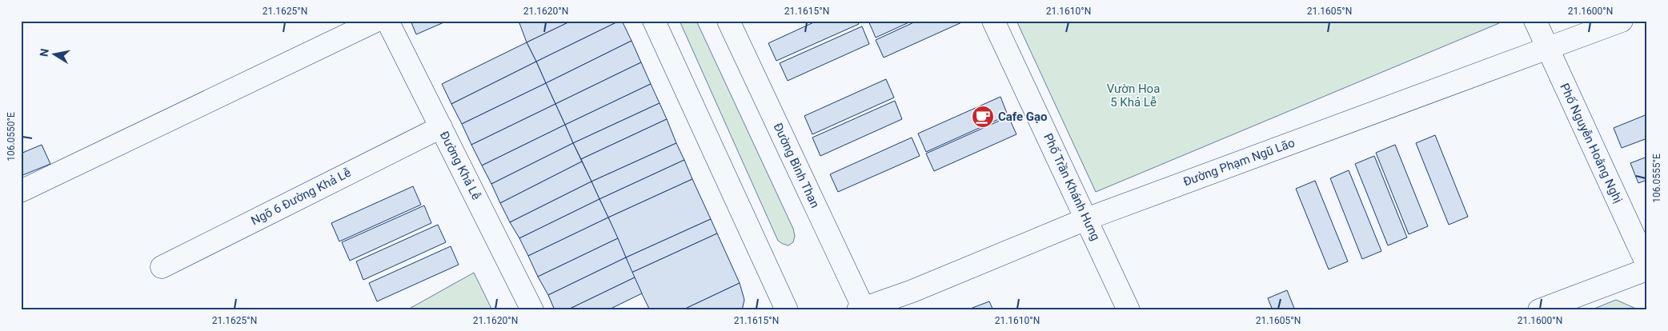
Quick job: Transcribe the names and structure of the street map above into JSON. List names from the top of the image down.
{
  "streets": {
    "street": [
      "Phố Nguyễn Hoằng Nghị",
      "Đường Phạm Ngũ Lão",
      "Đường Khả Lễ",
      "Đường Bình Than",
      "Phố Trần Khánh Hưng",
      "Ngõ 6 Đường Khả Lễ"
    ]
  },
  "crossings": [
    ["Phố Nguyễn Hoằng Nghị", "Đường Phạm Ngũ Lão"],
    ["Đường Phạm Ngũ Lão", "Đường Bình Than"],
    ["Đường Phạm Ngũ Lão", "Phố Trần Khánh Hưng"],
    ["Đường Khả Lễ", "Ngõ 6 Đường Khả Lễ"]
  ],
  "parks": ["Vườn Hoa 5 Khả Lễ"],
  "places": {
    "cafe": ["Cafe Gạo"]
  },
  "north": "left",
  "coordinates": [
    "21.1625°N",
    "21.1620°N",
    "21.1615°N",
    "21.1610°N",
    "21.1605°N",
    "21.1600°N",
    "106.0550°E",
    "106.0555°E"
  ]
}
